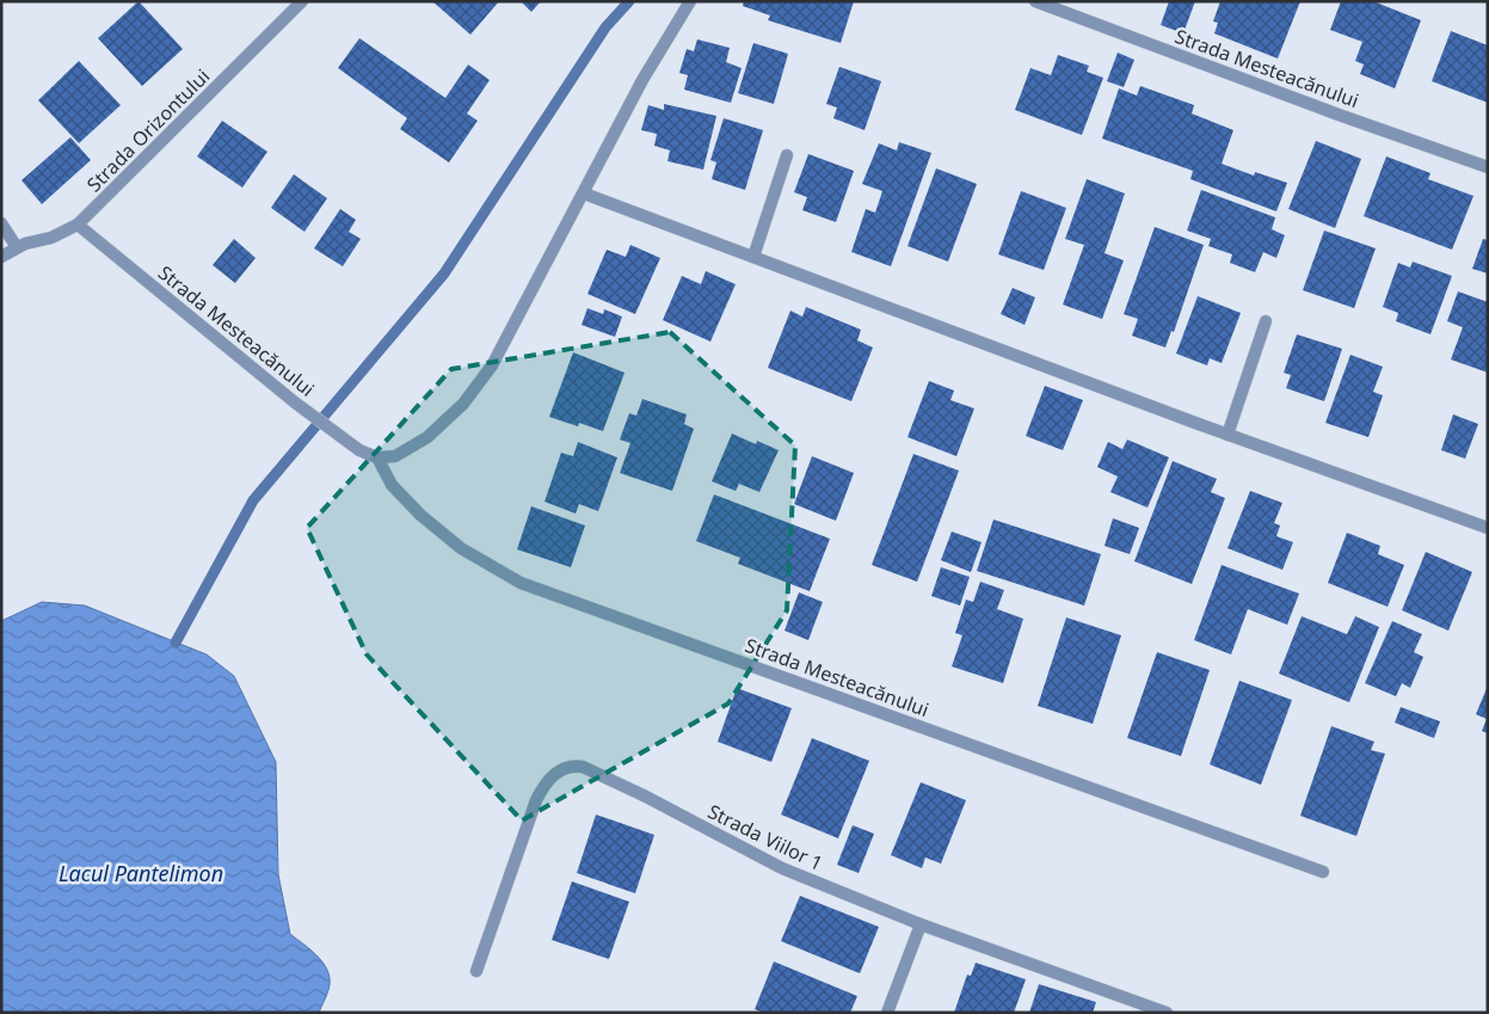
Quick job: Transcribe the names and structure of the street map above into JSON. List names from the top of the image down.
{
  "streets": {
    "street": ["Strada Mesteacănului", "Strada Orizontului", "Strada Viilor 1"]
  },
  "crossings": [
    ["Strada Mesteacănului", "Strada Orizontului"]
  ],
  "water": ["Lacul Pantelimon"]
}
